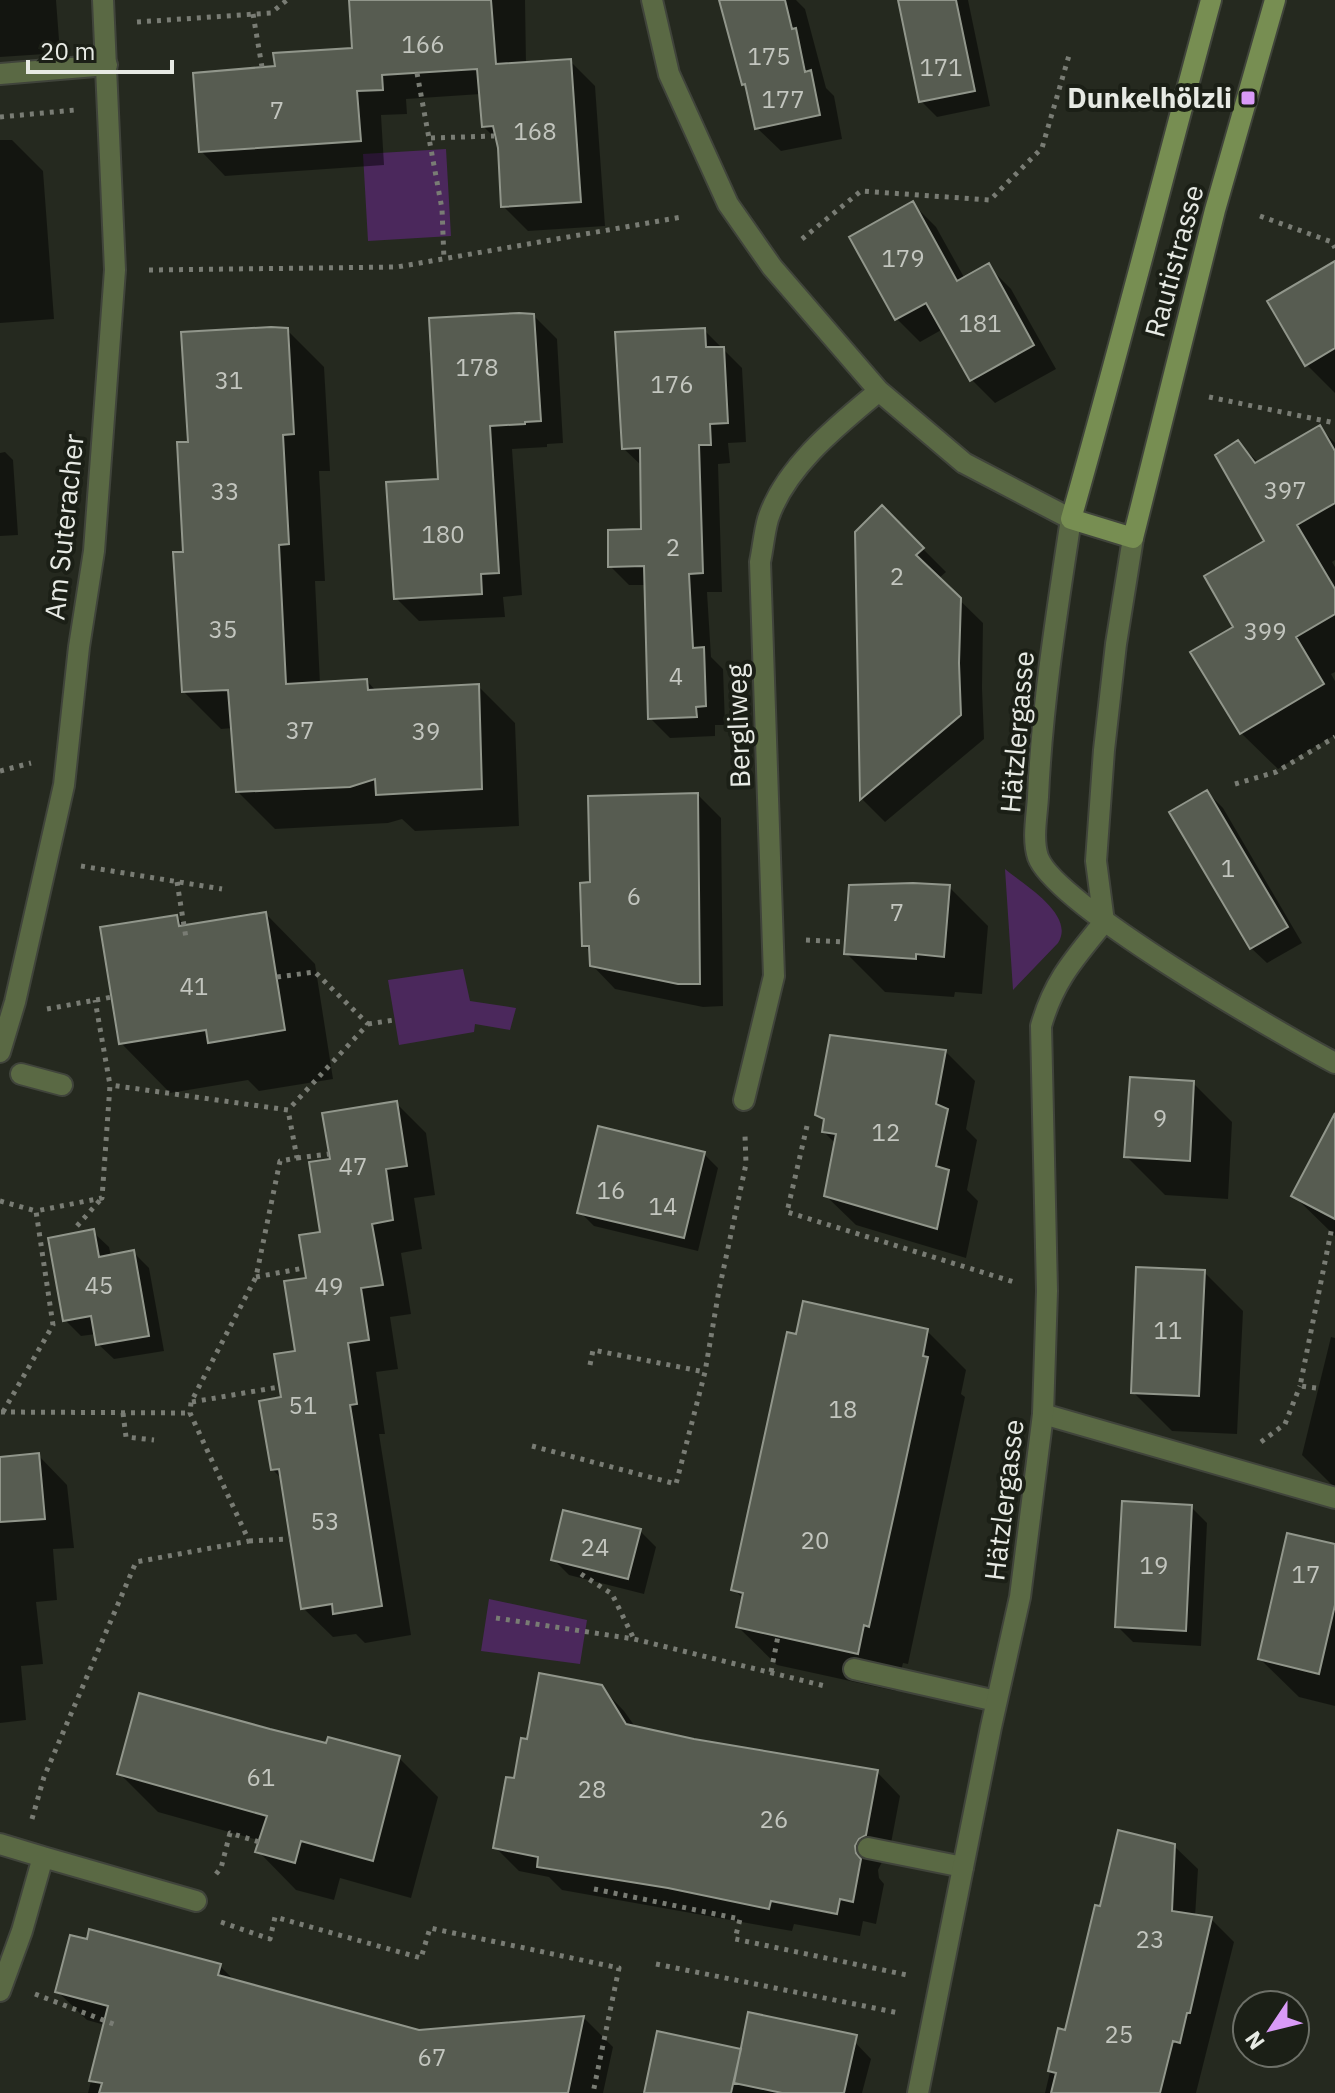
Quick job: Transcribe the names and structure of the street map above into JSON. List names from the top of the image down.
{
  "streets": {
    "street": [
      "Rautistrasse",
      "Am Suteracher",
      "Bergliweg",
      "Hätzlergasse"
    ]
  },
  "crossings": [
    ["Rautistrasse", "Hätzlergasse"]
  ],
  "places": {
    "transit": ["Dunkelhölzli"]
  },
  "house_numbers": [
    "166",
    "175",
    "171",
    "177",
    "7",
    "168",
    "179",
    "181",
    "178",
    "31",
    "176",
    "397",
    "33",
    "180",
    "2",
    "2",
    "35",
    "399",
    "4",
    "37",
    "39",
    "1",
    "6",
    "7",
    "41",
    "9",
    "12",
    "47",
    "16",
    "14",
    "45",
    "49",
    "11",
    "51",
    "18",
    "53",
    "20",
    "24",
    "19",
    "17",
    "61",
    "28",
    "26",
    "23",
    "25",
    "67"
  ],
  "scale_bar": "20 m",
  "north": "bottom left"
}
